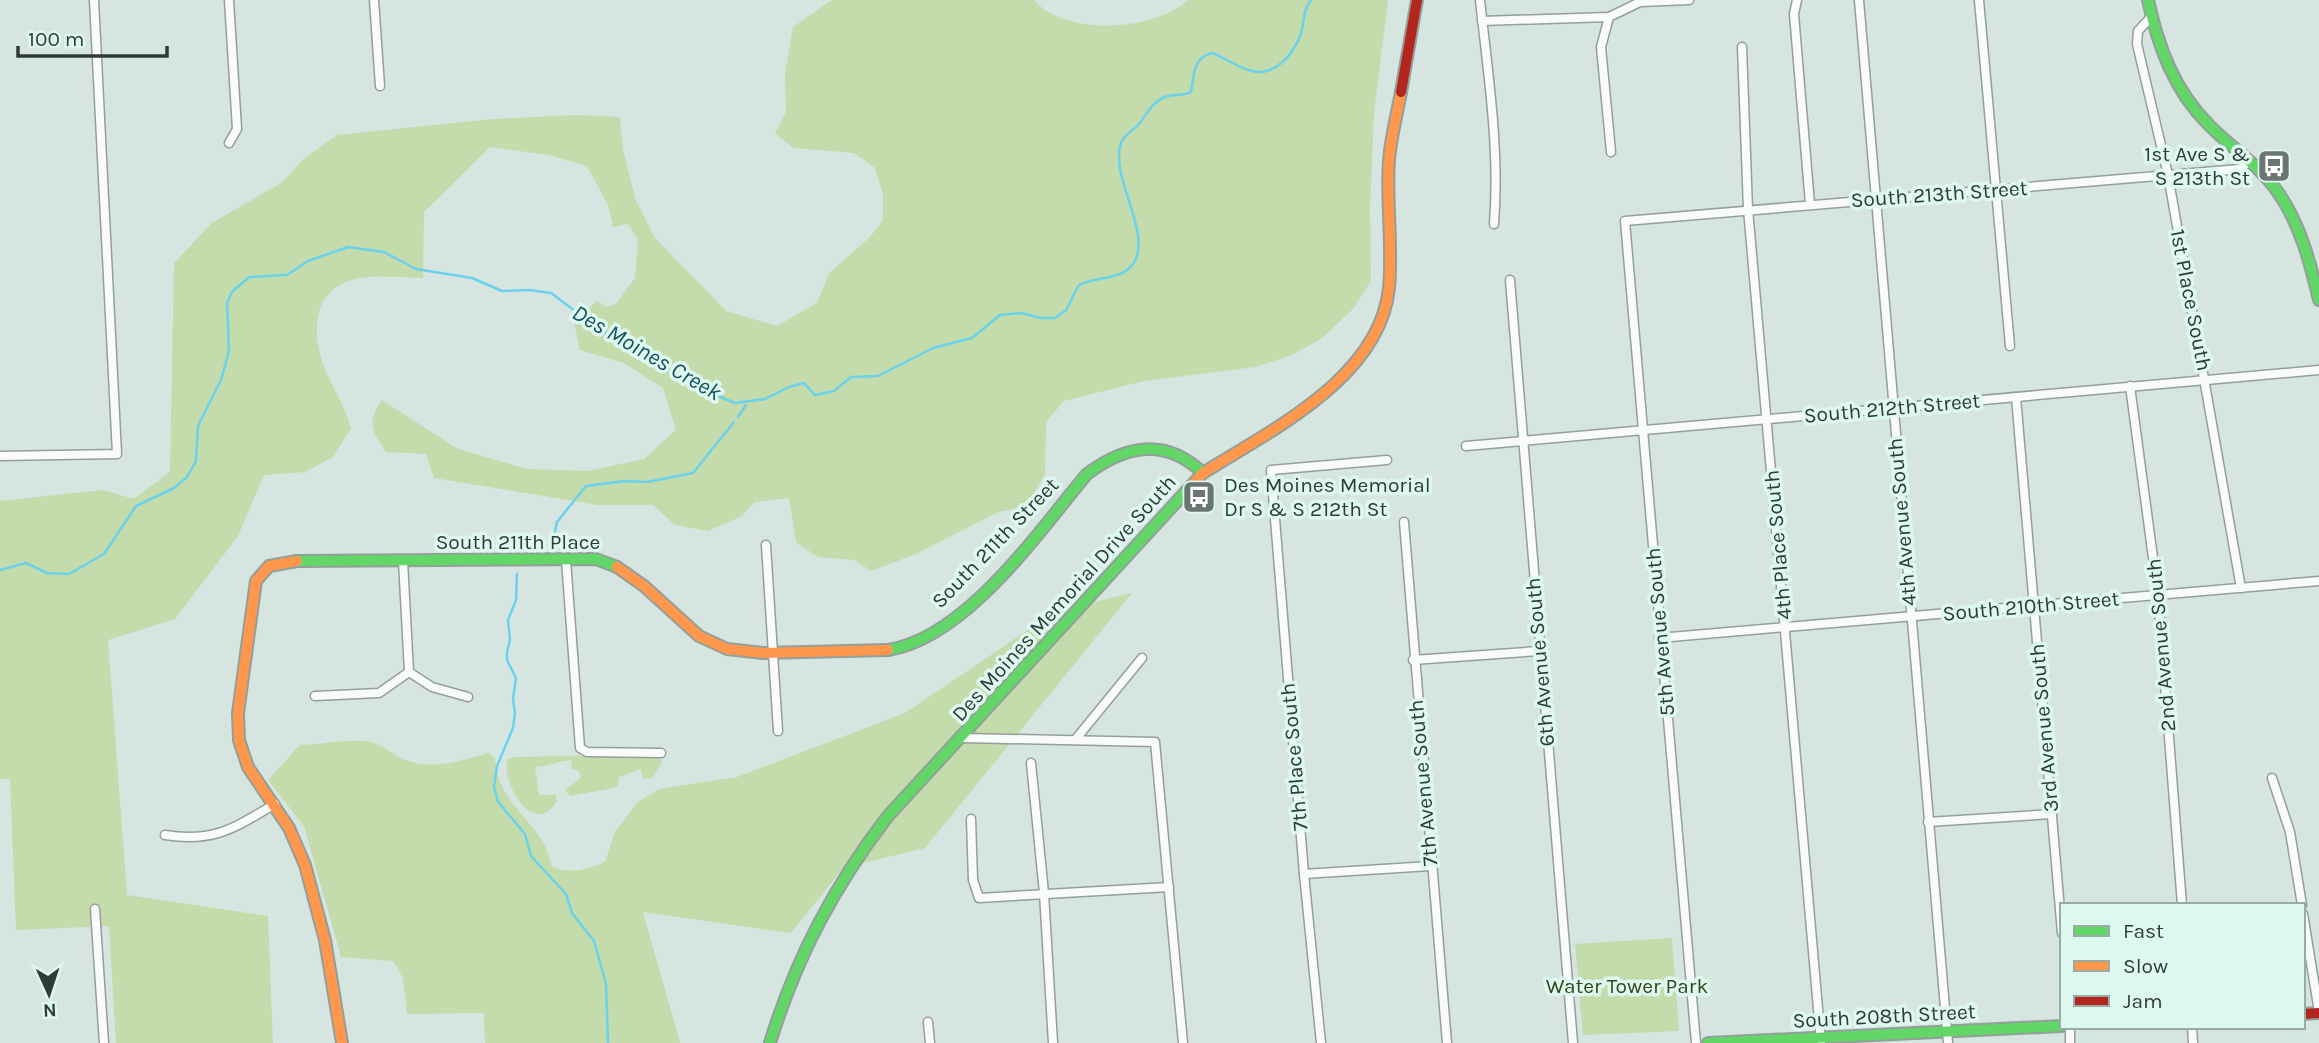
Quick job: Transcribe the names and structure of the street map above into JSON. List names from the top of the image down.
{
  "streets": {
    "street": [
      "South 213th Street",
      "1st Place South",
      "South 212th Street",
      "4th Avenue South",
      "South 211th Place",
      "South 211th Street",
      "4th Place South",
      "Des Moines Memorial Drive South",
      "South 210th Street",
      "5th Avenue South",
      "2nd Avenue South",
      "6th Avenue South",
      "3rd Avenue South",
      "7th Place South",
      "7th Avenue South",
      "South 208th Street"
    ]
  },
  "crossings": [
    ["South 213th Street", "1st Place South"],
    ["South 213th Street", "4th Avenue South"],
    ["South 213th Street", "4th Place South"],
    ["South 213th Street", "5th Avenue South"],
    ["1st Place South", "South 212th Street"],
    ["1st Place South", "South 210th Street"],
    ["South 212th Street", "4th Avenue South"],
    ["South 212th Street", "4th Place South"],
    ["South 212th Street", "5th Avenue South"],
    ["South 212th Street", "2nd Avenue South"],
    ["South 212th Street", "6th Avenue South"],
    ["South 212th Street", "3rd Avenue South"],
    ["4th Avenue South", "South 210th Street"],
    ["4th Avenue South", "South 208th Street"],
    ["South 211th Place", "South 211th Street"],
    ["South 211th Street", "Des Moines Memorial Drive South"],
    ["4th Place South", "South 210th Street"],
    ["4th Place South", "South 208th Street"],
    ["South 210th Street", "5th Avenue South"],
    ["South 210th Street", "2nd Avenue South"],
    ["South 210th Street", "3rd Avenue South"]
  ],
  "water": ["Des Moines Creek"],
  "parks": ["Water Tower Park"],
  "places": {
    "bus stop": ["1st Ave S & S 213th St", "Des Moines Memorial Dr S & S 212th St"]
  },
  "legend": ["Fast", "Slow", "Jam"],
  "scale_bar": "100 m",
  "north": "bottom"
}
